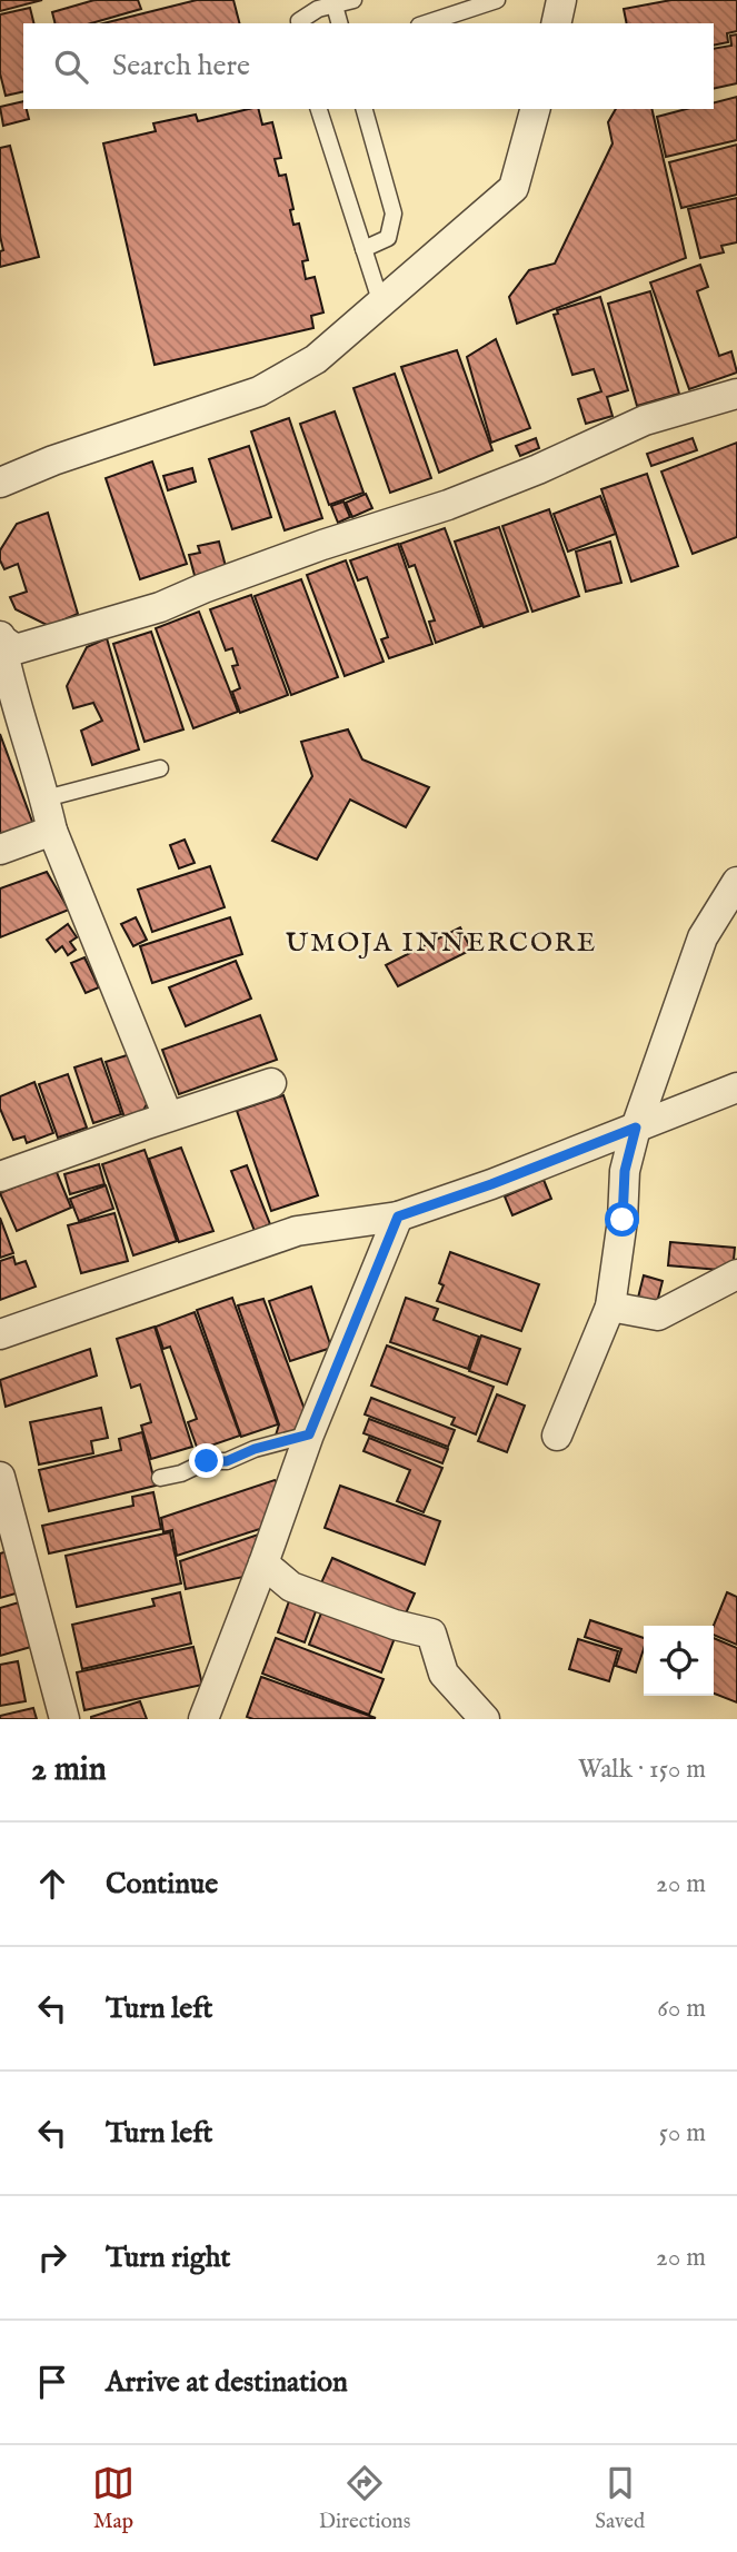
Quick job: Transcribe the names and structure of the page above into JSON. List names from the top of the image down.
{
  "districts": ["UMOJA INNERCORE"],
  "page": {
    "search": "Search here",
    "heading": ["2 min", "Walk · 150 m"],
    "list": [
      ["Continue", "20 m"],
      ["Turn left", "60 m"],
      ["Turn left", "50 m"],
      ["Turn right", "20 m"],
      "Arrive at destination"
    ],
    "nav": ["Map", "Directions", "Saved"]
  }
}
